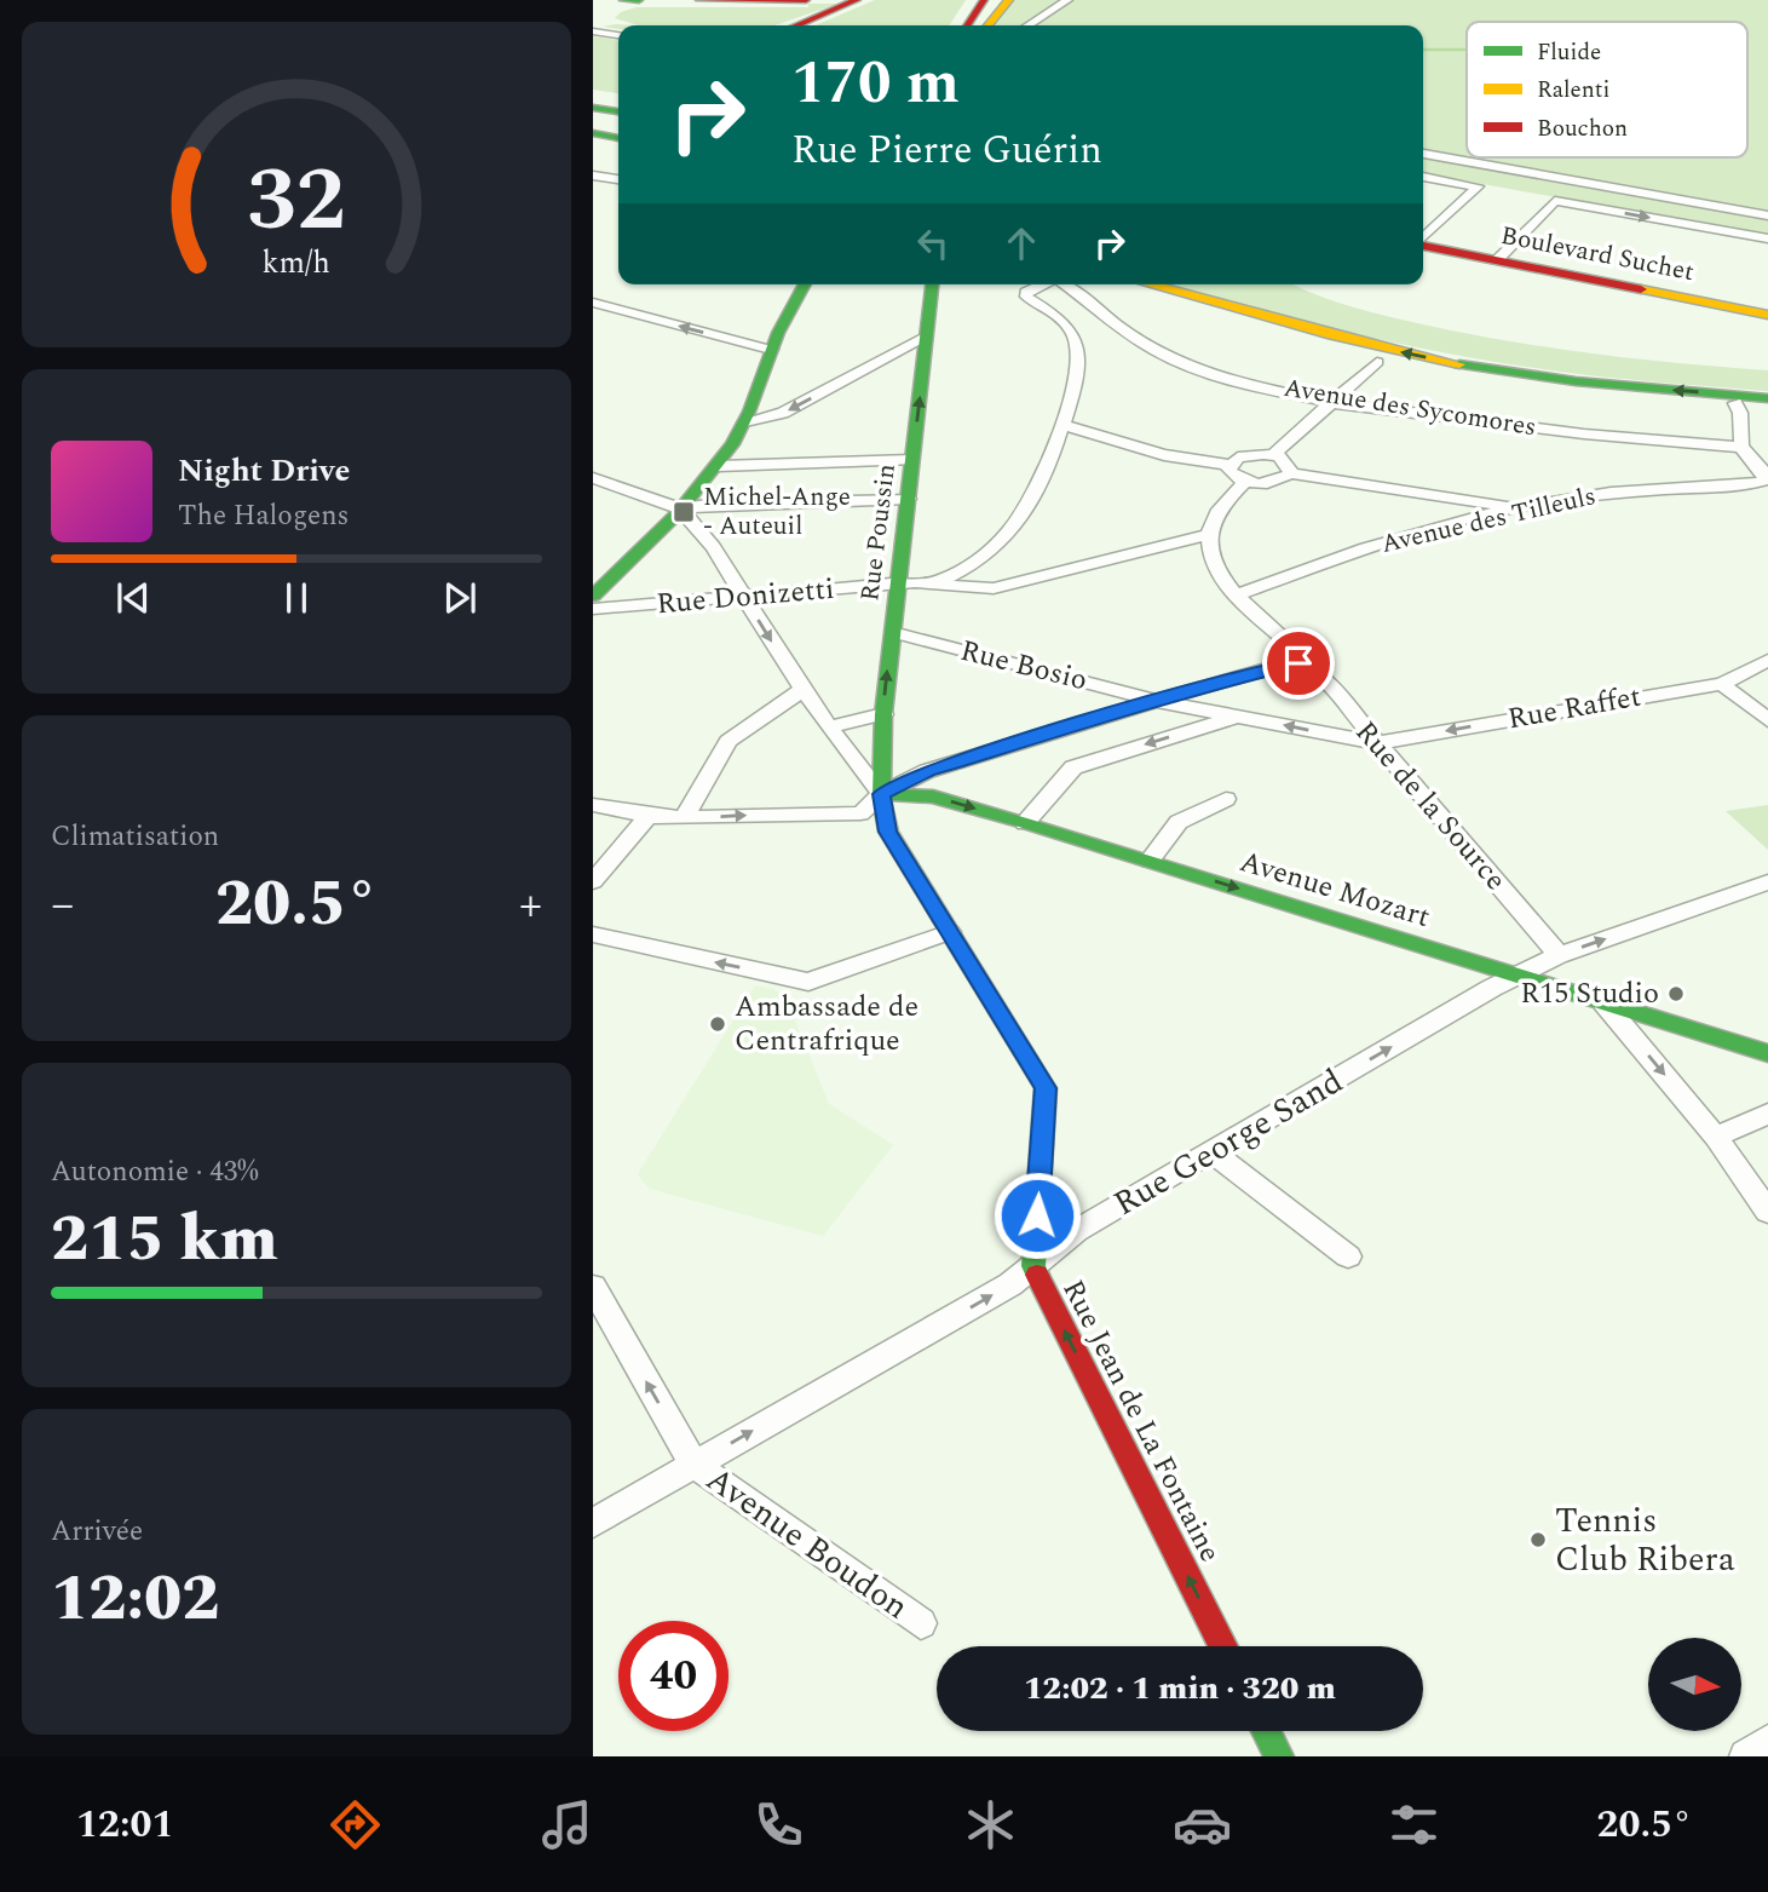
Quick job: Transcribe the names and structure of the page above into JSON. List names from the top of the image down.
{
  "streets": {
    "main road": [
      "Boulevard Suchet",
      "Rue Poussin",
      "Avenue Mozart",
      "Rue Jean de La Fontaine"
    ],
    "street": [
      "Avenue des Sycomores",
      "Avenue des Tilleuls",
      "Rue Donizetti",
      "Rue Bosio",
      "Rue Raffet",
      "Rue de la Source",
      "Rue George Sand",
      "Avenue Boudon"
    ]
  },
  "crossings": [
    ["Avenue des Sycomores", "Avenue des Tilleuls"],
    ["Rue Poussin", "Rue Donizetti"],
    ["Rue Poussin", "Rue Bosio"],
    ["Rue Poussin", "Avenue Mozart"],
    ["Rue Poussin", "Rue Jean de La Fontaine"],
    ["Rue Donizetti", "Rue Jean de La Fontaine"],
    ["Rue Bosio", "Rue Raffet"],
    ["Rue Bosio", "Rue de la Source"],
    ["Rue Raffet", "Rue de la Source"],
    ["Rue de la Source", "Rue George Sand"],
    ["Avenue Mozart", "Rue George Sand"],
    ["Avenue Mozart", "Rue Jean de La Fontaine"],
    ["Rue George Sand", "Rue Jean de La Fontaine"],
    ["Rue George Sand", "Avenue Boudon"]
  ],
  "one_way": ["Rue Raffet", "Avenue Mozart", "Rue George Sand"],
  "places": {
    "transit": ["Michel-Ange - Auteuil"],
    "other": ["R15 Studio", "Ambassade de Centrafrique", "Tennis Club Ribera"]
  },
  "legend": ["Fluide", "Ralenti", "Bouchon"],
  "north": "right",
  "page": {
    "turn": ["170 m", "Rue Pierre Guérin"],
    "song": ["Night Drive", "The Halogens"],
    "tile": [
      "Climatisation",
      ["Autonomie · 43%", "215 km"],
      ["Arrivée", "12:02"]
    ],
    "heat": ["−", "20.5°", "+"],
    "limit": "40",
    "trip": "12:02 · 1 min · 320 m",
    "tabs": ["12:01", "20.5°"],
    "gauge": ["32", "km/h"]
  }
}
